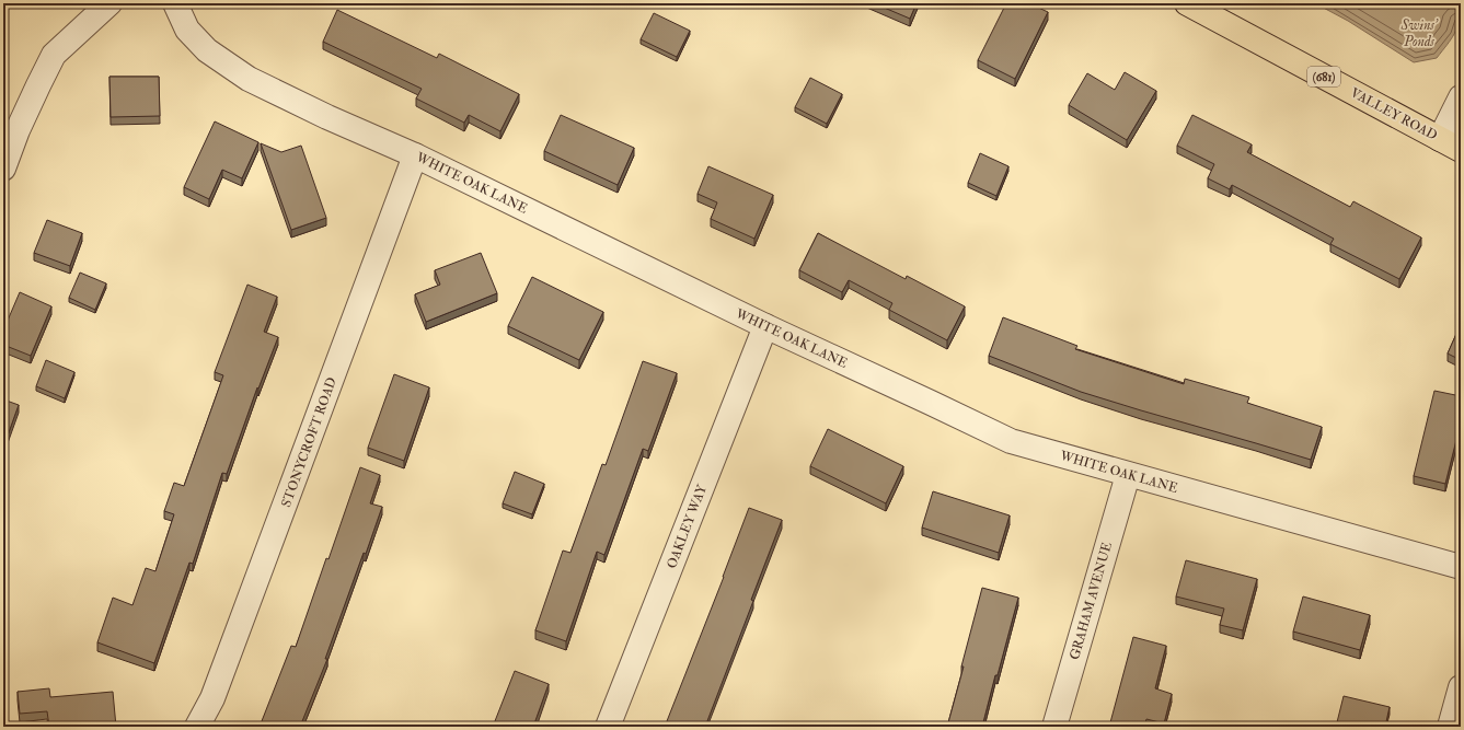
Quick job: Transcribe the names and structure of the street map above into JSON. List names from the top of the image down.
{
  "streets": {
    "main road": ["(681)", "VALLEY ROAD"],
    "street": [
      "WHITE OAK LANE",
      "STONYCROFT ROAD",
      "OAKLEY WAY",
      "GRAHAM AVENUE"
    ]
  },
  "crossings": [
    ["WHITE OAK LANE", "STONYCROFT ROAD"],
    ["WHITE OAK LANE", "OAKLEY WAY"],
    ["WHITE OAK LANE", "GRAHAM AVENUE"]
  ],
  "water": ["Swins' Ponds"]
}
